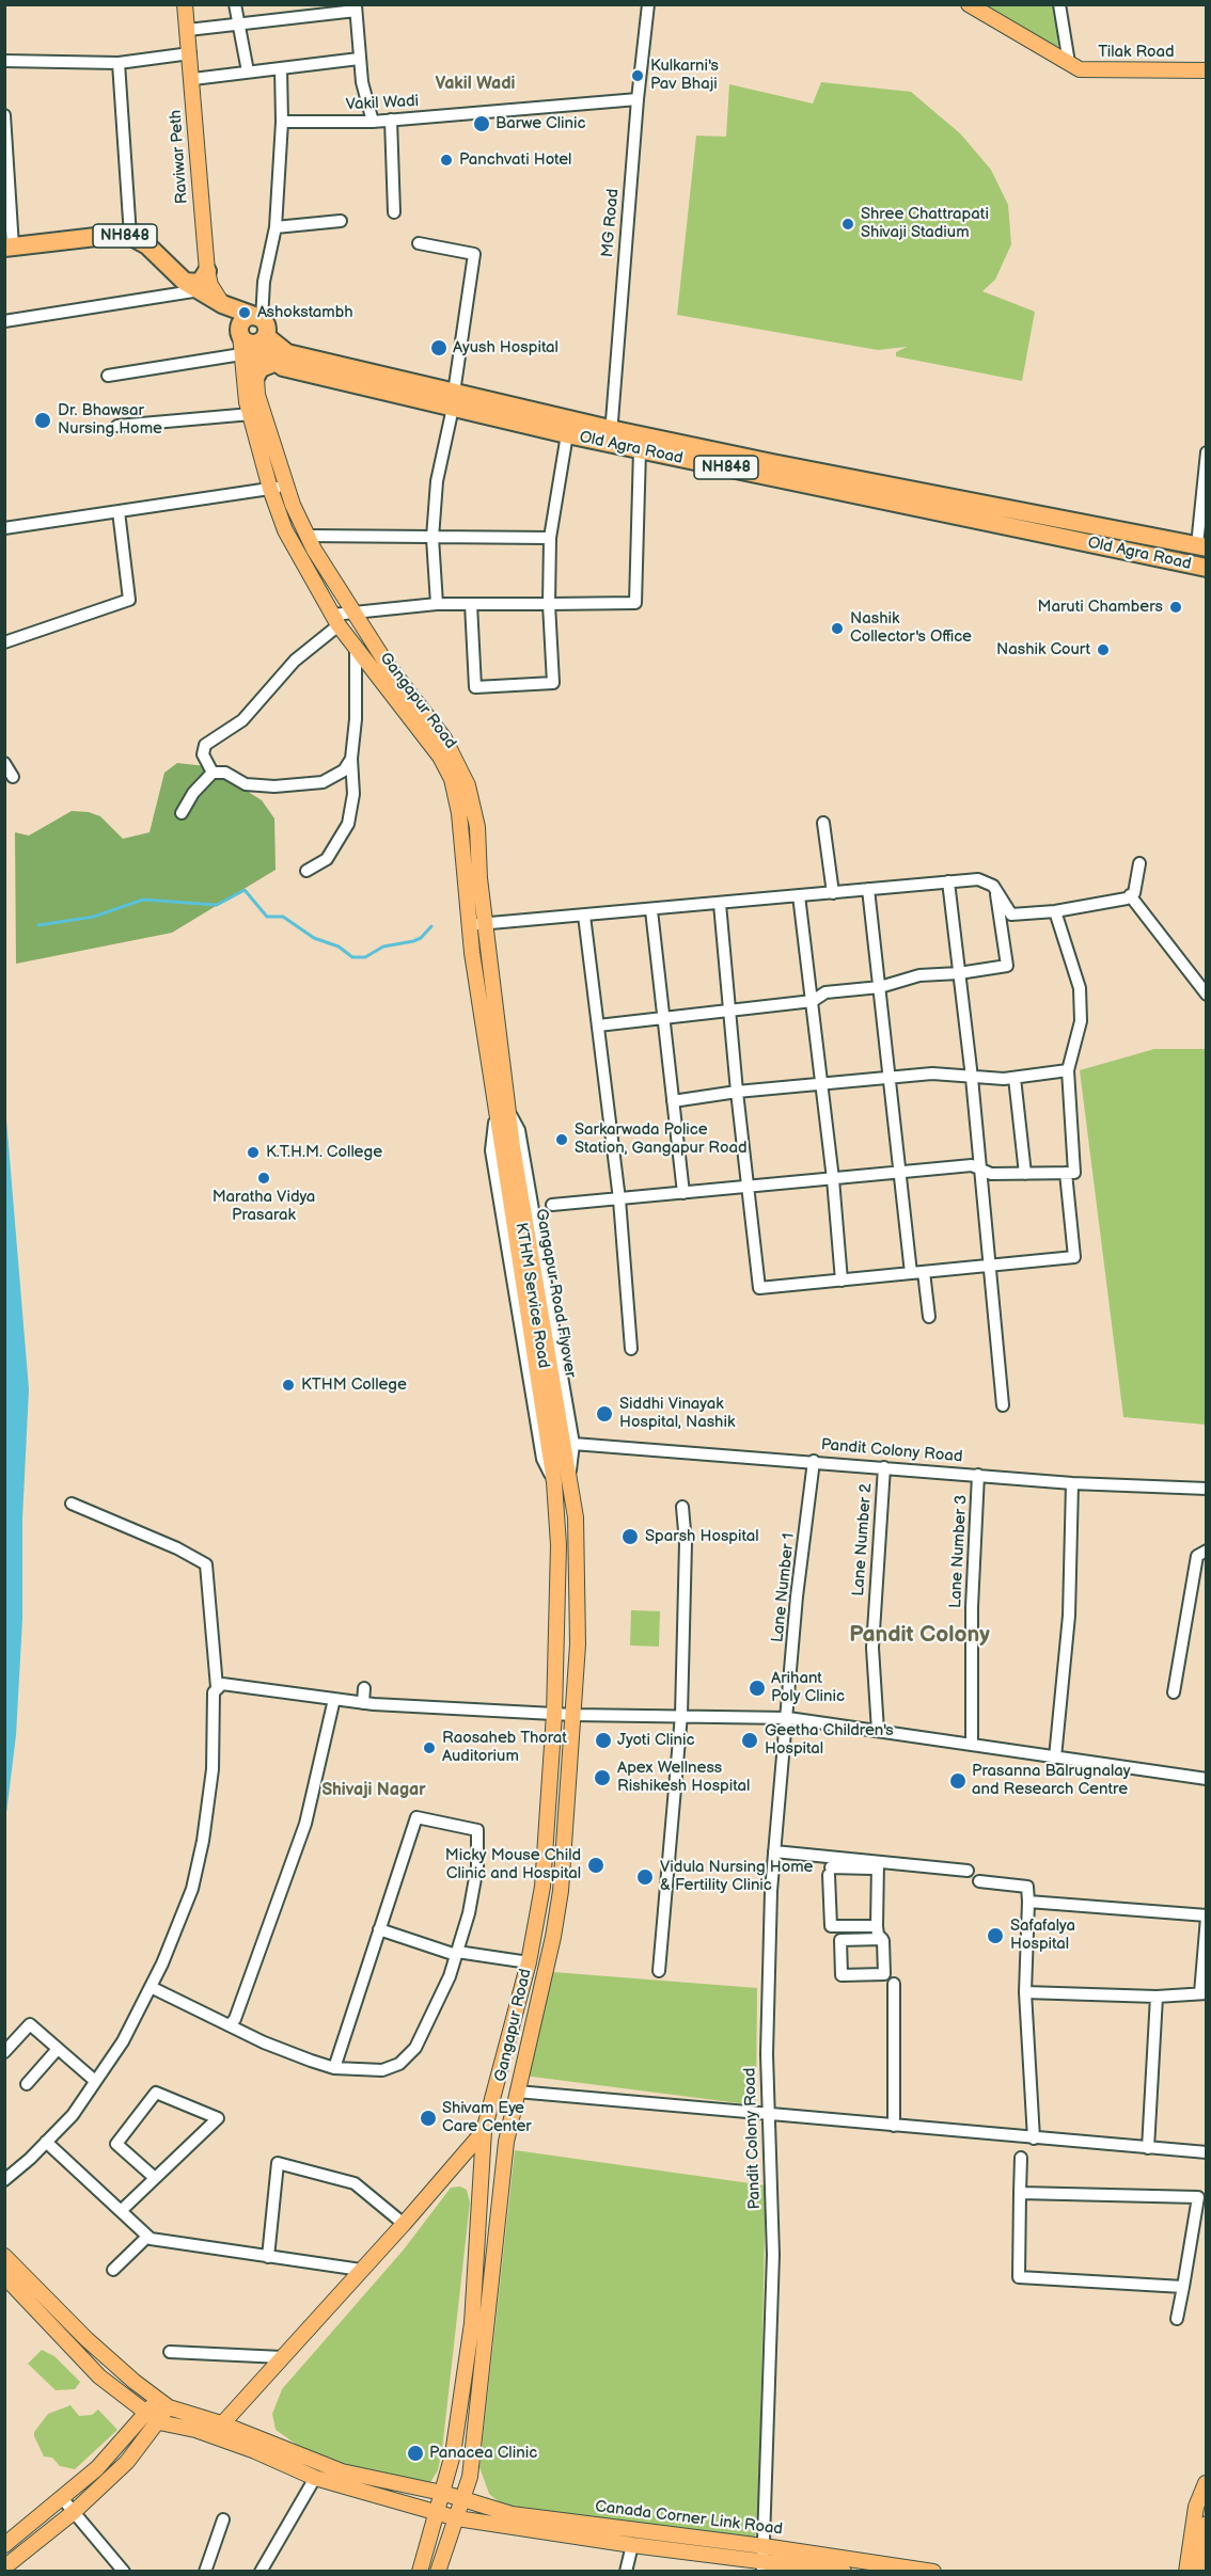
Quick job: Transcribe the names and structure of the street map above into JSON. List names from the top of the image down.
{
  "streets": {
    "highway": ["NH848", "Old Agra Road"],
    "main road": [
      "Tilak Road",
      "Raviwar Peth",
      "Gangapur Road",
      "Gangapur Road Flyover",
      "Canada Corner Link Road"
    ],
    "street": [
      "Vakil Wadi",
      "MG Road",
      "KTHM Service Road",
      "Pandit Colony Road",
      "Lane Number 2",
      "Lane Number 3",
      "Lane Number 1"
    ]
  },
  "crossings": [
    ["Vakil Wadi", "MG Road"],
    ["Raviwar Peth", "Old Agra Road"],
    ["MG Road", "Old Agra Road"],
    ["NH848", "Old Agra Road"],
    ["Old Agra Road", "Gangapur Road"],
    ["Gangapur Road", "Gangapur Road Flyover"],
    ["Gangapur Road", "KTHM Service Road"],
    ["Gangapur Road", "Canada Corner Link Road"],
    ["Gangapur Road Flyover", "KTHM Service Road"],
    ["Gangapur Road Flyover", "Pandit Colony Road"],
    ["KTHM Service Road", "Pandit Colony Road"],
    ["Pandit Colony Road", "Lane Number 2"],
    ["Pandit Colony Road", "Lane Number 3"],
    ["Pandit Colony Road", "Lane Number 1"],
    ["Pandit Colony Road", "Canada Corner Link Road"]
  ],
  "districts": ["Vakil Wadi", "Pandit Colony", "Shivaji Nagar"],
  "places": [
    "Kulkarni's Pav Bhaji",
    "Barwe Clinic",
    "Panchvati Hotel",
    "Shree Chattrapati Shivaji Stadium",
    "Ashokstambh",
    "Ayush Hospital",
    "Dr. Bhawsar Nursing Home",
    "Maruti Chambers",
    "Nashik Collector's Office",
    "Nashik Court",
    "Sarkarwada Police Station, Gangapur Road",
    "K.T.H.M. College",
    "Maratha Vidya Prasarak",
    "KTHM College",
    "Siddhi Vinayak Hospital, Nashik",
    "Sparsh Hospital",
    "Arihant Poly Clinic",
    "Jyoti Clinic",
    "Geetha Children's Hospital",
    "Raosaheb Thorat Auditorium",
    "Apex Wellness Rishikesh Hospital",
    "Prasanna Balrugnalay and Research Centre",
    "Micky Mouse Child Clinic and Hospital",
    "Vidula Nursing Home & Fertility Clinic",
    "Safafalya Hospital",
    "Shivam Eye Care Center",
    "Panacea Clinic"
  ]
}
